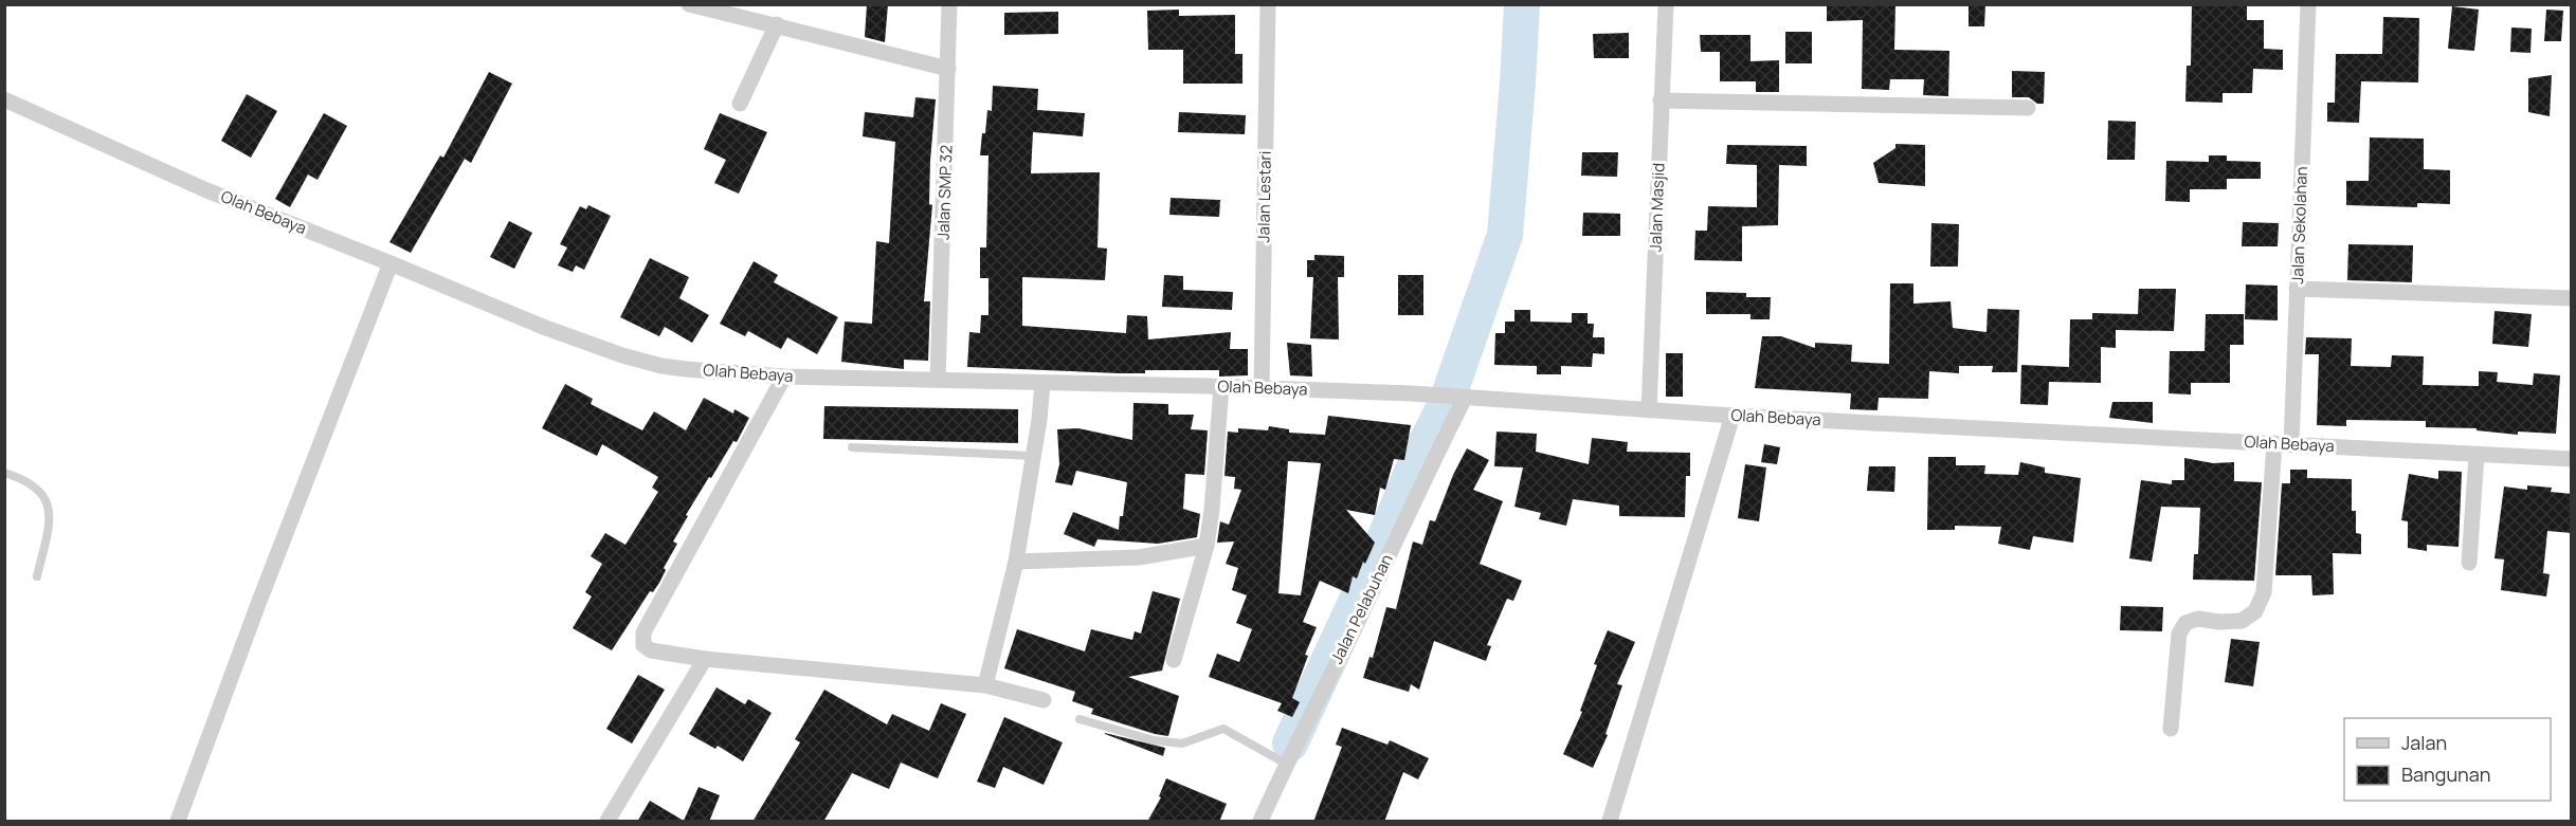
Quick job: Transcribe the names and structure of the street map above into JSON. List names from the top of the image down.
{
  "streets": {
    "street": [
      "Jalan SMP 32",
      "Jalan Lestari",
      "Jalan Masjid",
      "Olah Bebaya",
      "Jalan Sekolahan",
      "Jalan Pelabuhan"
    ]
  },
  "crossings": [
    ["Jalan SMP 32", "Olah Bebaya"],
    ["Jalan Lestari", "Olah Bebaya"],
    ["Jalan Masjid", "Olah Bebaya"],
    ["Olah Bebaya", "Jalan Sekolahan"],
    ["Olah Bebaya", "Jalan Pelabuhan"]
  ],
  "legend": ["Jalan", "Bangunan"]
}
